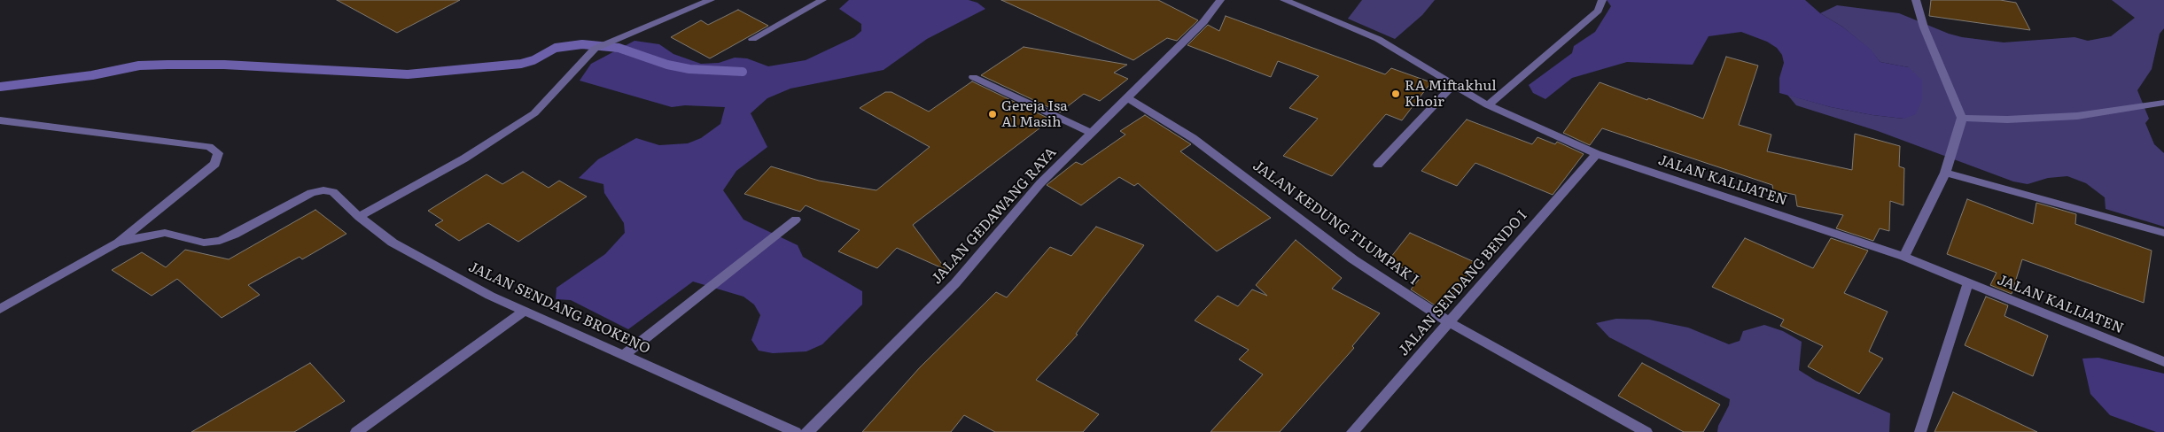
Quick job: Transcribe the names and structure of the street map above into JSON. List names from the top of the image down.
{
  "streets": {
    "street": [
      "JALAN KALIJATEN",
      "JALAN GEDAWANG RAYA",
      "JALAN KEDUNG TLUMPAK I",
      "JALAN SENDANG BENDO I",
      "JALAN SENDANG BROKENO"
    ]
  },
  "crossings": [
    ["JALAN KALIJATEN", "JALAN SENDANG BENDO I"],
    ["JALAN GEDAWANG RAYA", "JALAN KEDUNG TLUMPAK I"],
    ["JALAN KEDUNG TLUMPAK I", "JALAN SENDANG BENDO I"]
  ],
  "places": ["RA Miftakhul Khoir", "Gereja Isa Al Masih"]
}
